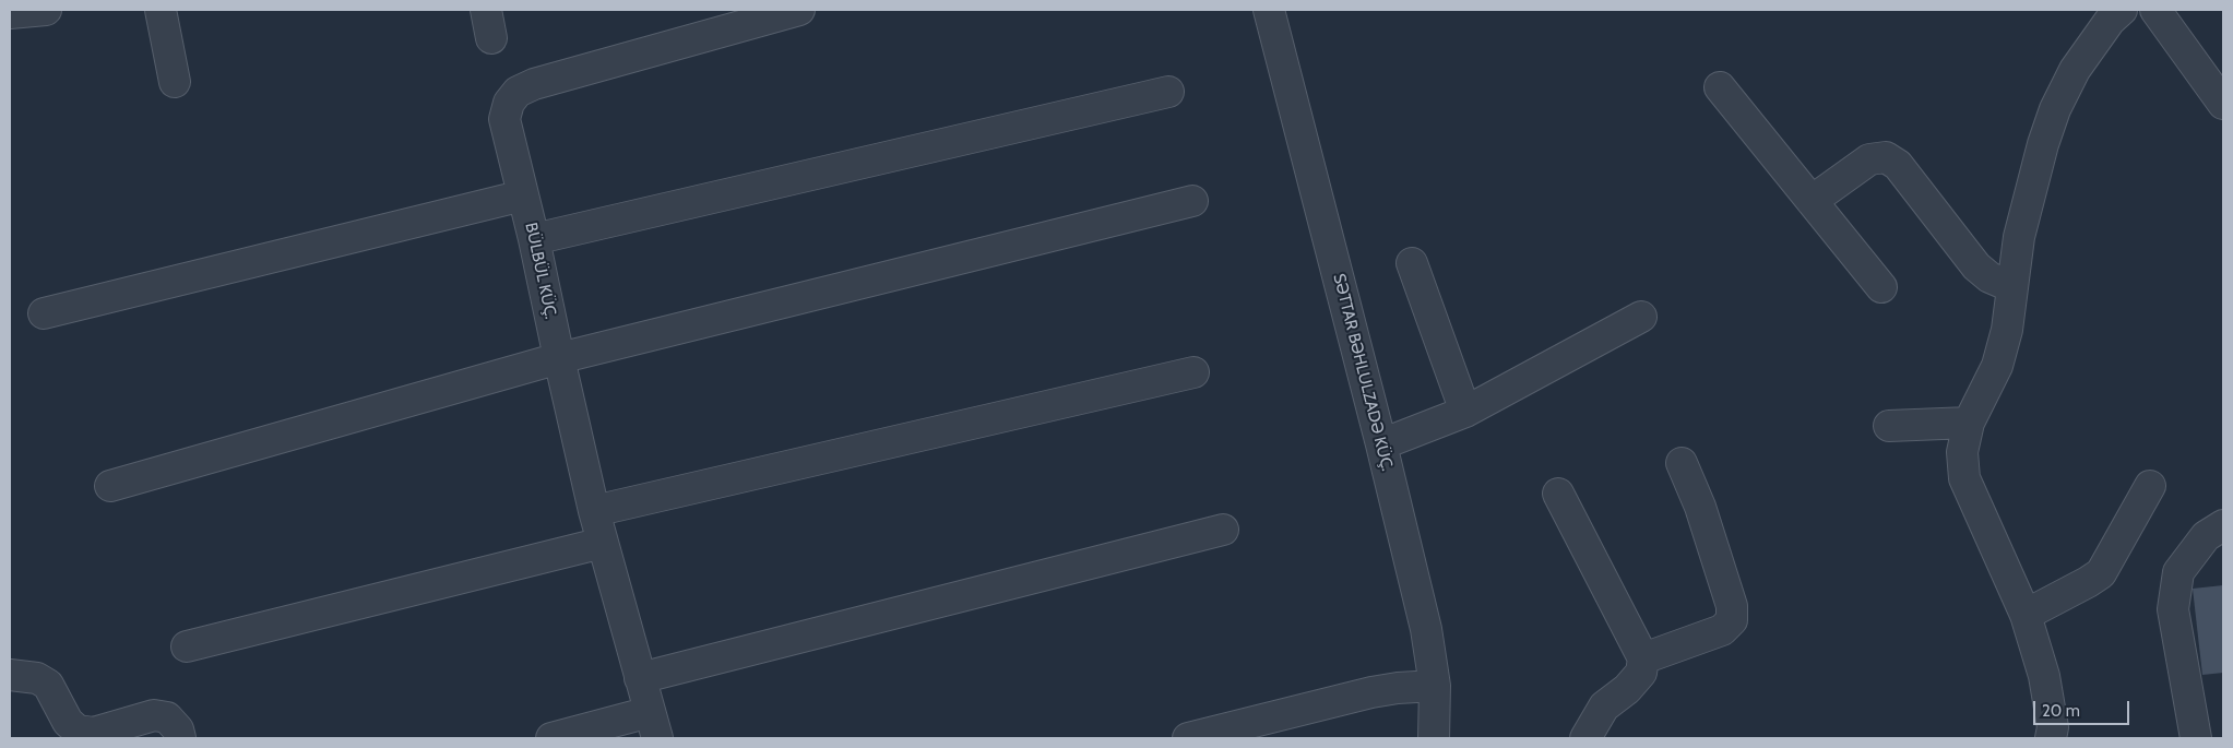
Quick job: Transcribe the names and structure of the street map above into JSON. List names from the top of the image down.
{
  "streets": {
    "street": ["BÜLBÜL KÜÇ.", "SƏTTAR BƏHLULZADƏ KÜÇ."]
  },
  "scale_bar": "20 m"
}
